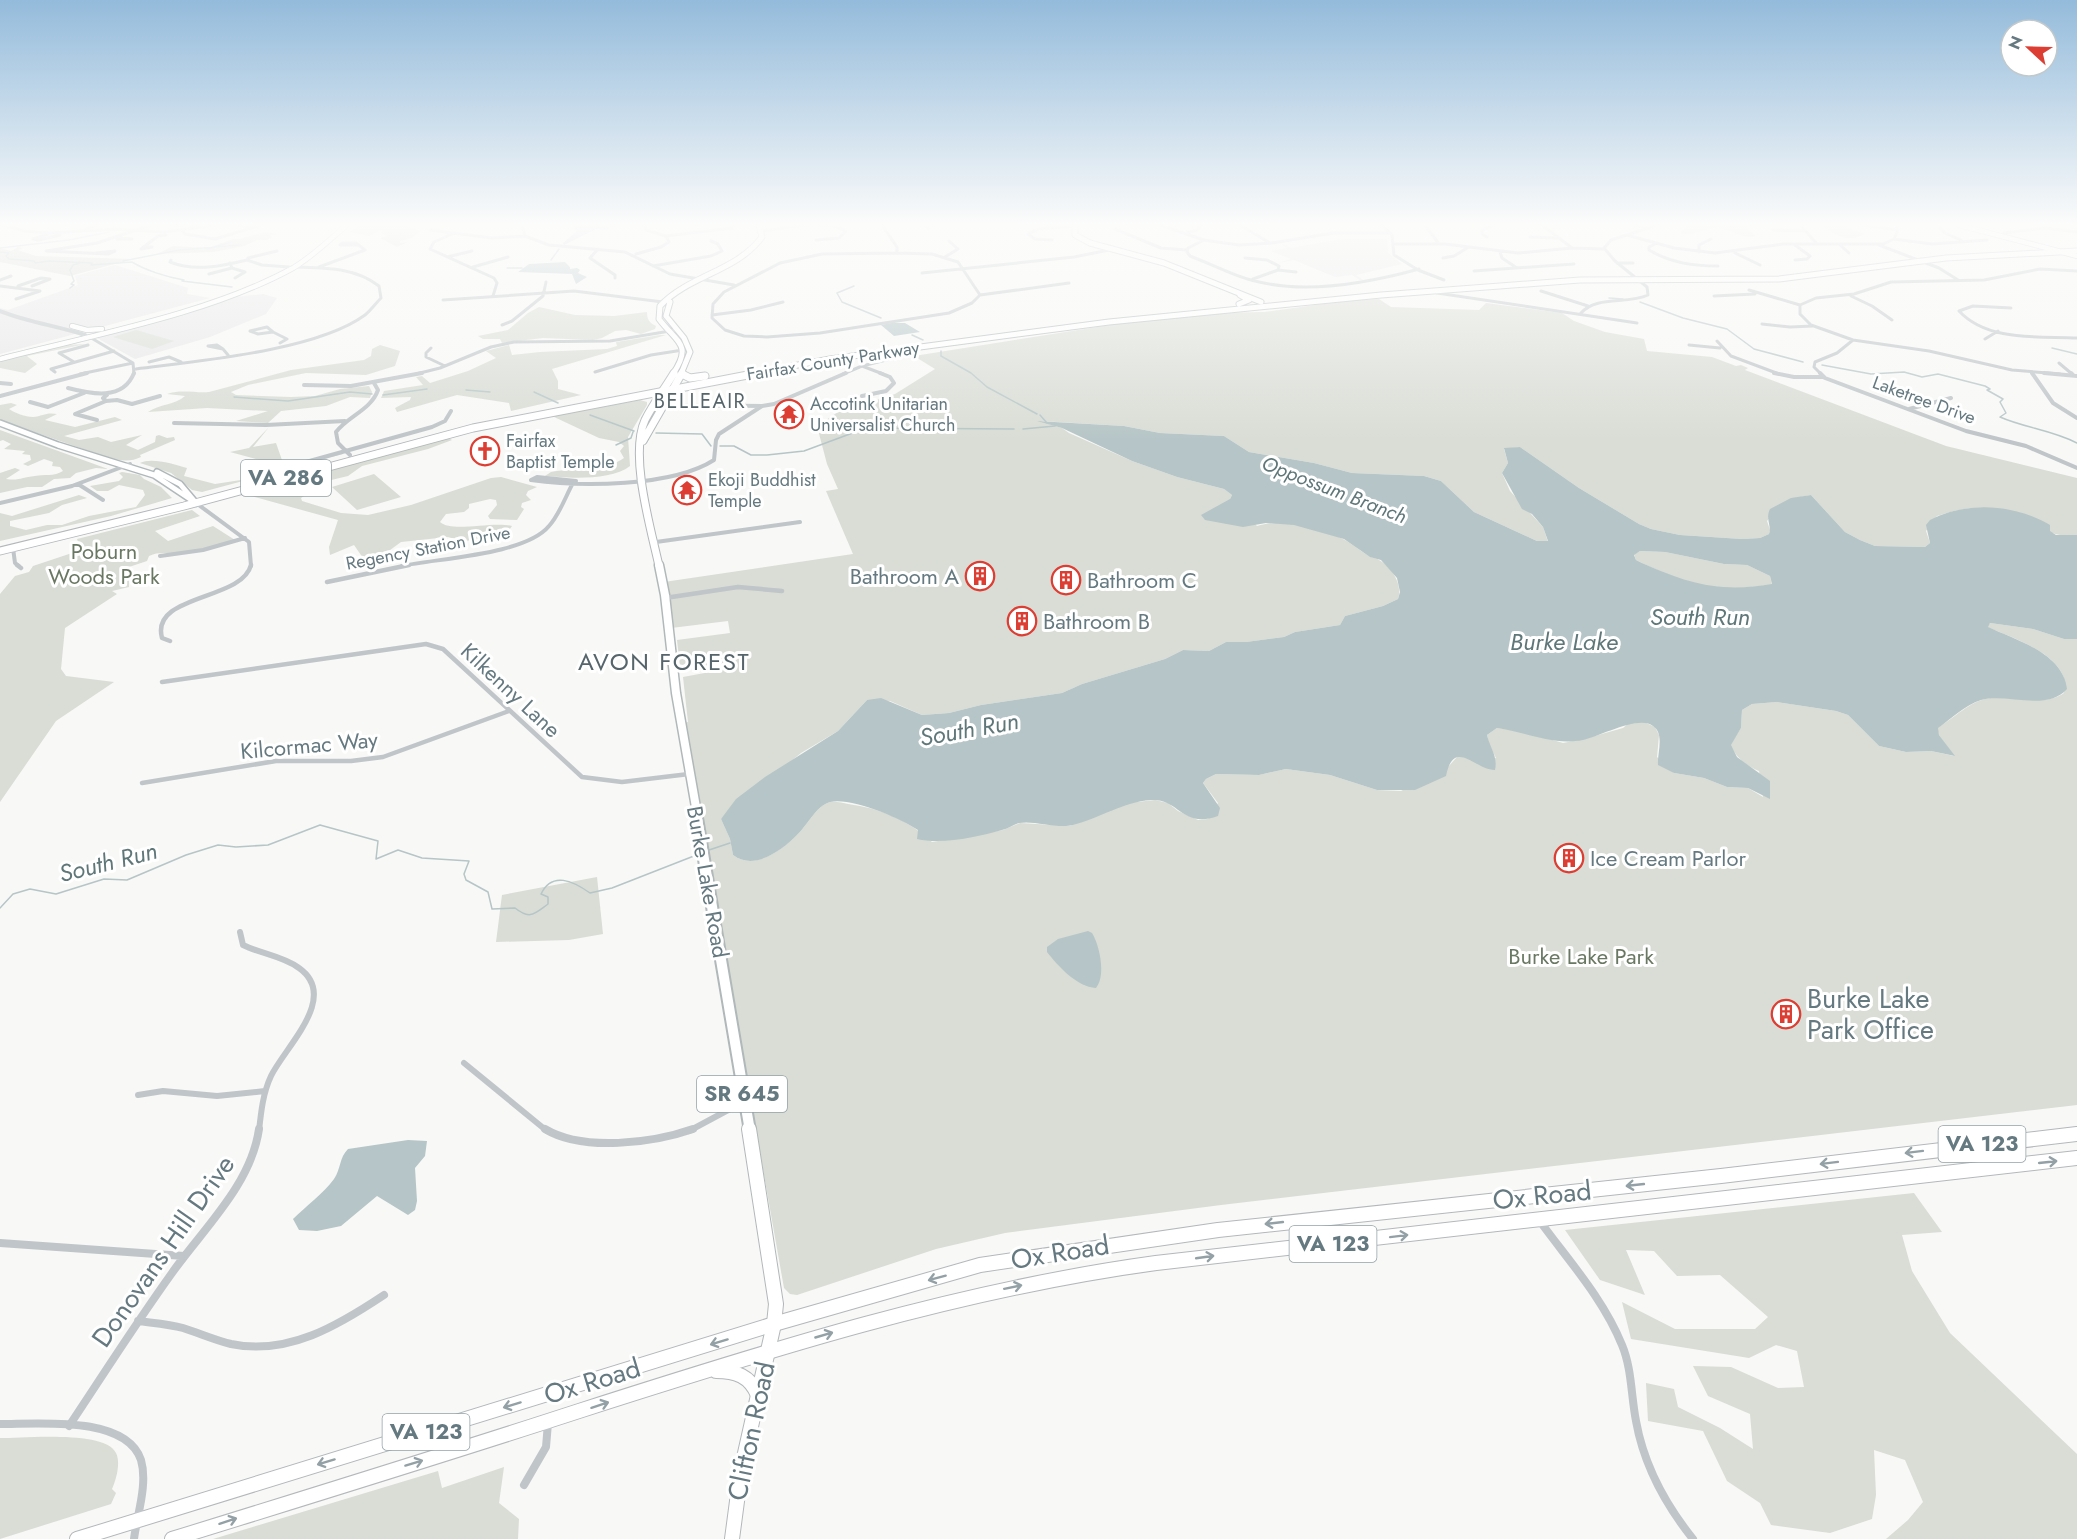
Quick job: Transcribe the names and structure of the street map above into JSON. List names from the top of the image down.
{
  "streets": {
    "main road": [
      "Fairfax County Parkway",
      "VA 286",
      "Burke Lake Road",
      "SR 645",
      "VA 123",
      "Ox Road",
      "Clifton Road"
    ],
    "street": [
      "Laketree Drive",
      "Regency Station Drive",
      "Kilkenny Lane",
      "Kilcormac Way",
      "Donovans Hill Drive"
    ]
  },
  "crossings": [
    ["Fairfax County Parkway", "Burke Lake Road"],
    ["Kilkenny Lane", "Kilcormac Way"],
    ["Kilkenny Lane", "Burke Lake Road"],
    ["Burke Lake Road", "Ox Road"],
    ["Burke Lake Road", "Clifton Road"],
    ["Ox Road", "Clifton Road"]
  ],
  "districts": ["BELLEAIR", "AVON FOREST"],
  "water": ["Oppossum Branch", "South Run", "Burke Lake"],
  "parks": ["Poburn Woods Park", "Burke Lake Park"],
  "places": {
    "temple": ["Accotink Unitarian Universalist Church", "Ekoji Buddhist Temple"],
    "church": ["Fairfax Baptist Temple"],
    "building": [
      "Bathroom A",
      "Bathroom C",
      "Bathroom B",
      "Ice Cream Parlor",
      "Burke Lake Park Office"
    ]
  },
  "north": "left"
}
